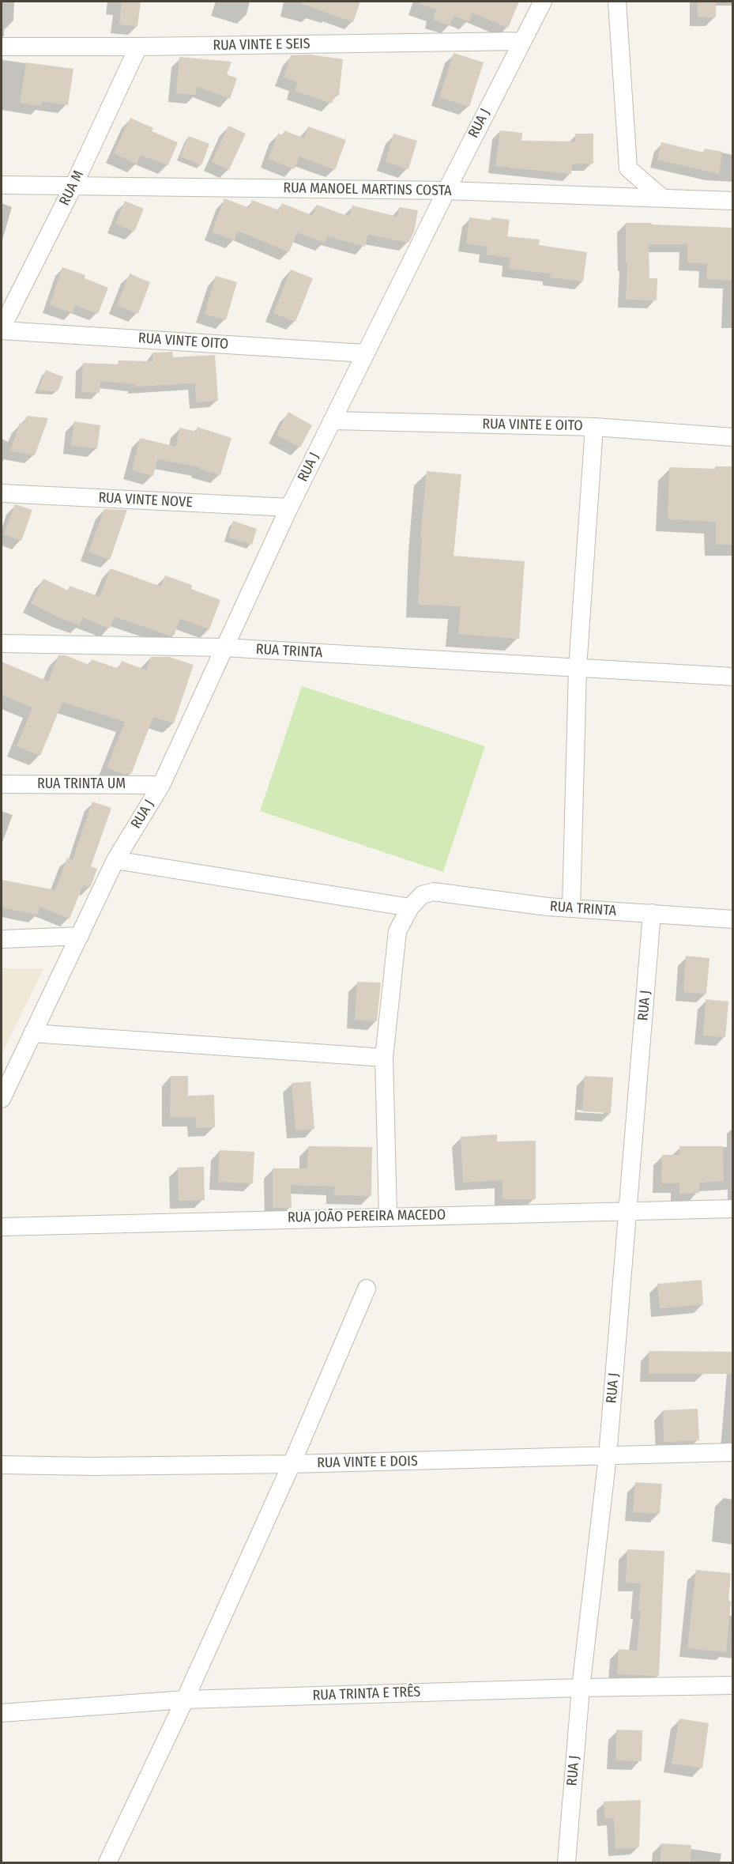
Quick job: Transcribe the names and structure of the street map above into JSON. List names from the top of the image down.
{
  "streets": {
    "street": [
      "RUA VINTE E SEIS",
      "RUA J",
      "RUA M",
      "RUA MANOEL MARTINS COSTA",
      "RUA VINTE OITO",
      "RUA VINTE E OITO",
      "RUA VINTE NOVE",
      "RUA TRINTA",
      "RUA TRINTA UM",
      "RUA JOÃO PEREIRA MACEDO",
      "RUA VINTE E DOIS",
      "RUA TRINTA E TRÊS"
    ]
  },
  "crossings": [
    ["RUA VINTE E SEIS", "RUA J"],
    ["RUA VINTE E SEIS", "RUA M"],
    ["RUA J", "RUA MANOEL MARTINS COSTA"],
    ["RUA J", "RUA VINTE OITO"],
    ["RUA J", "RUA VINTE E OITO"],
    ["RUA J", "RUA VINTE NOVE"],
    ["RUA J", "RUA TRINTA"],
    ["RUA J", "RUA TRINTA UM"],
    ["RUA J", "RUA JOÃO PEREIRA MACEDO"],
    ["RUA J", "RUA VINTE E DOIS"],
    ["RUA J", "RUA TRINTA E TRÊS"],
    ["RUA M", "RUA MANOEL MARTINS COSTA"],
    ["RUA M", "RUA VINTE OITO"]
  ]
}
